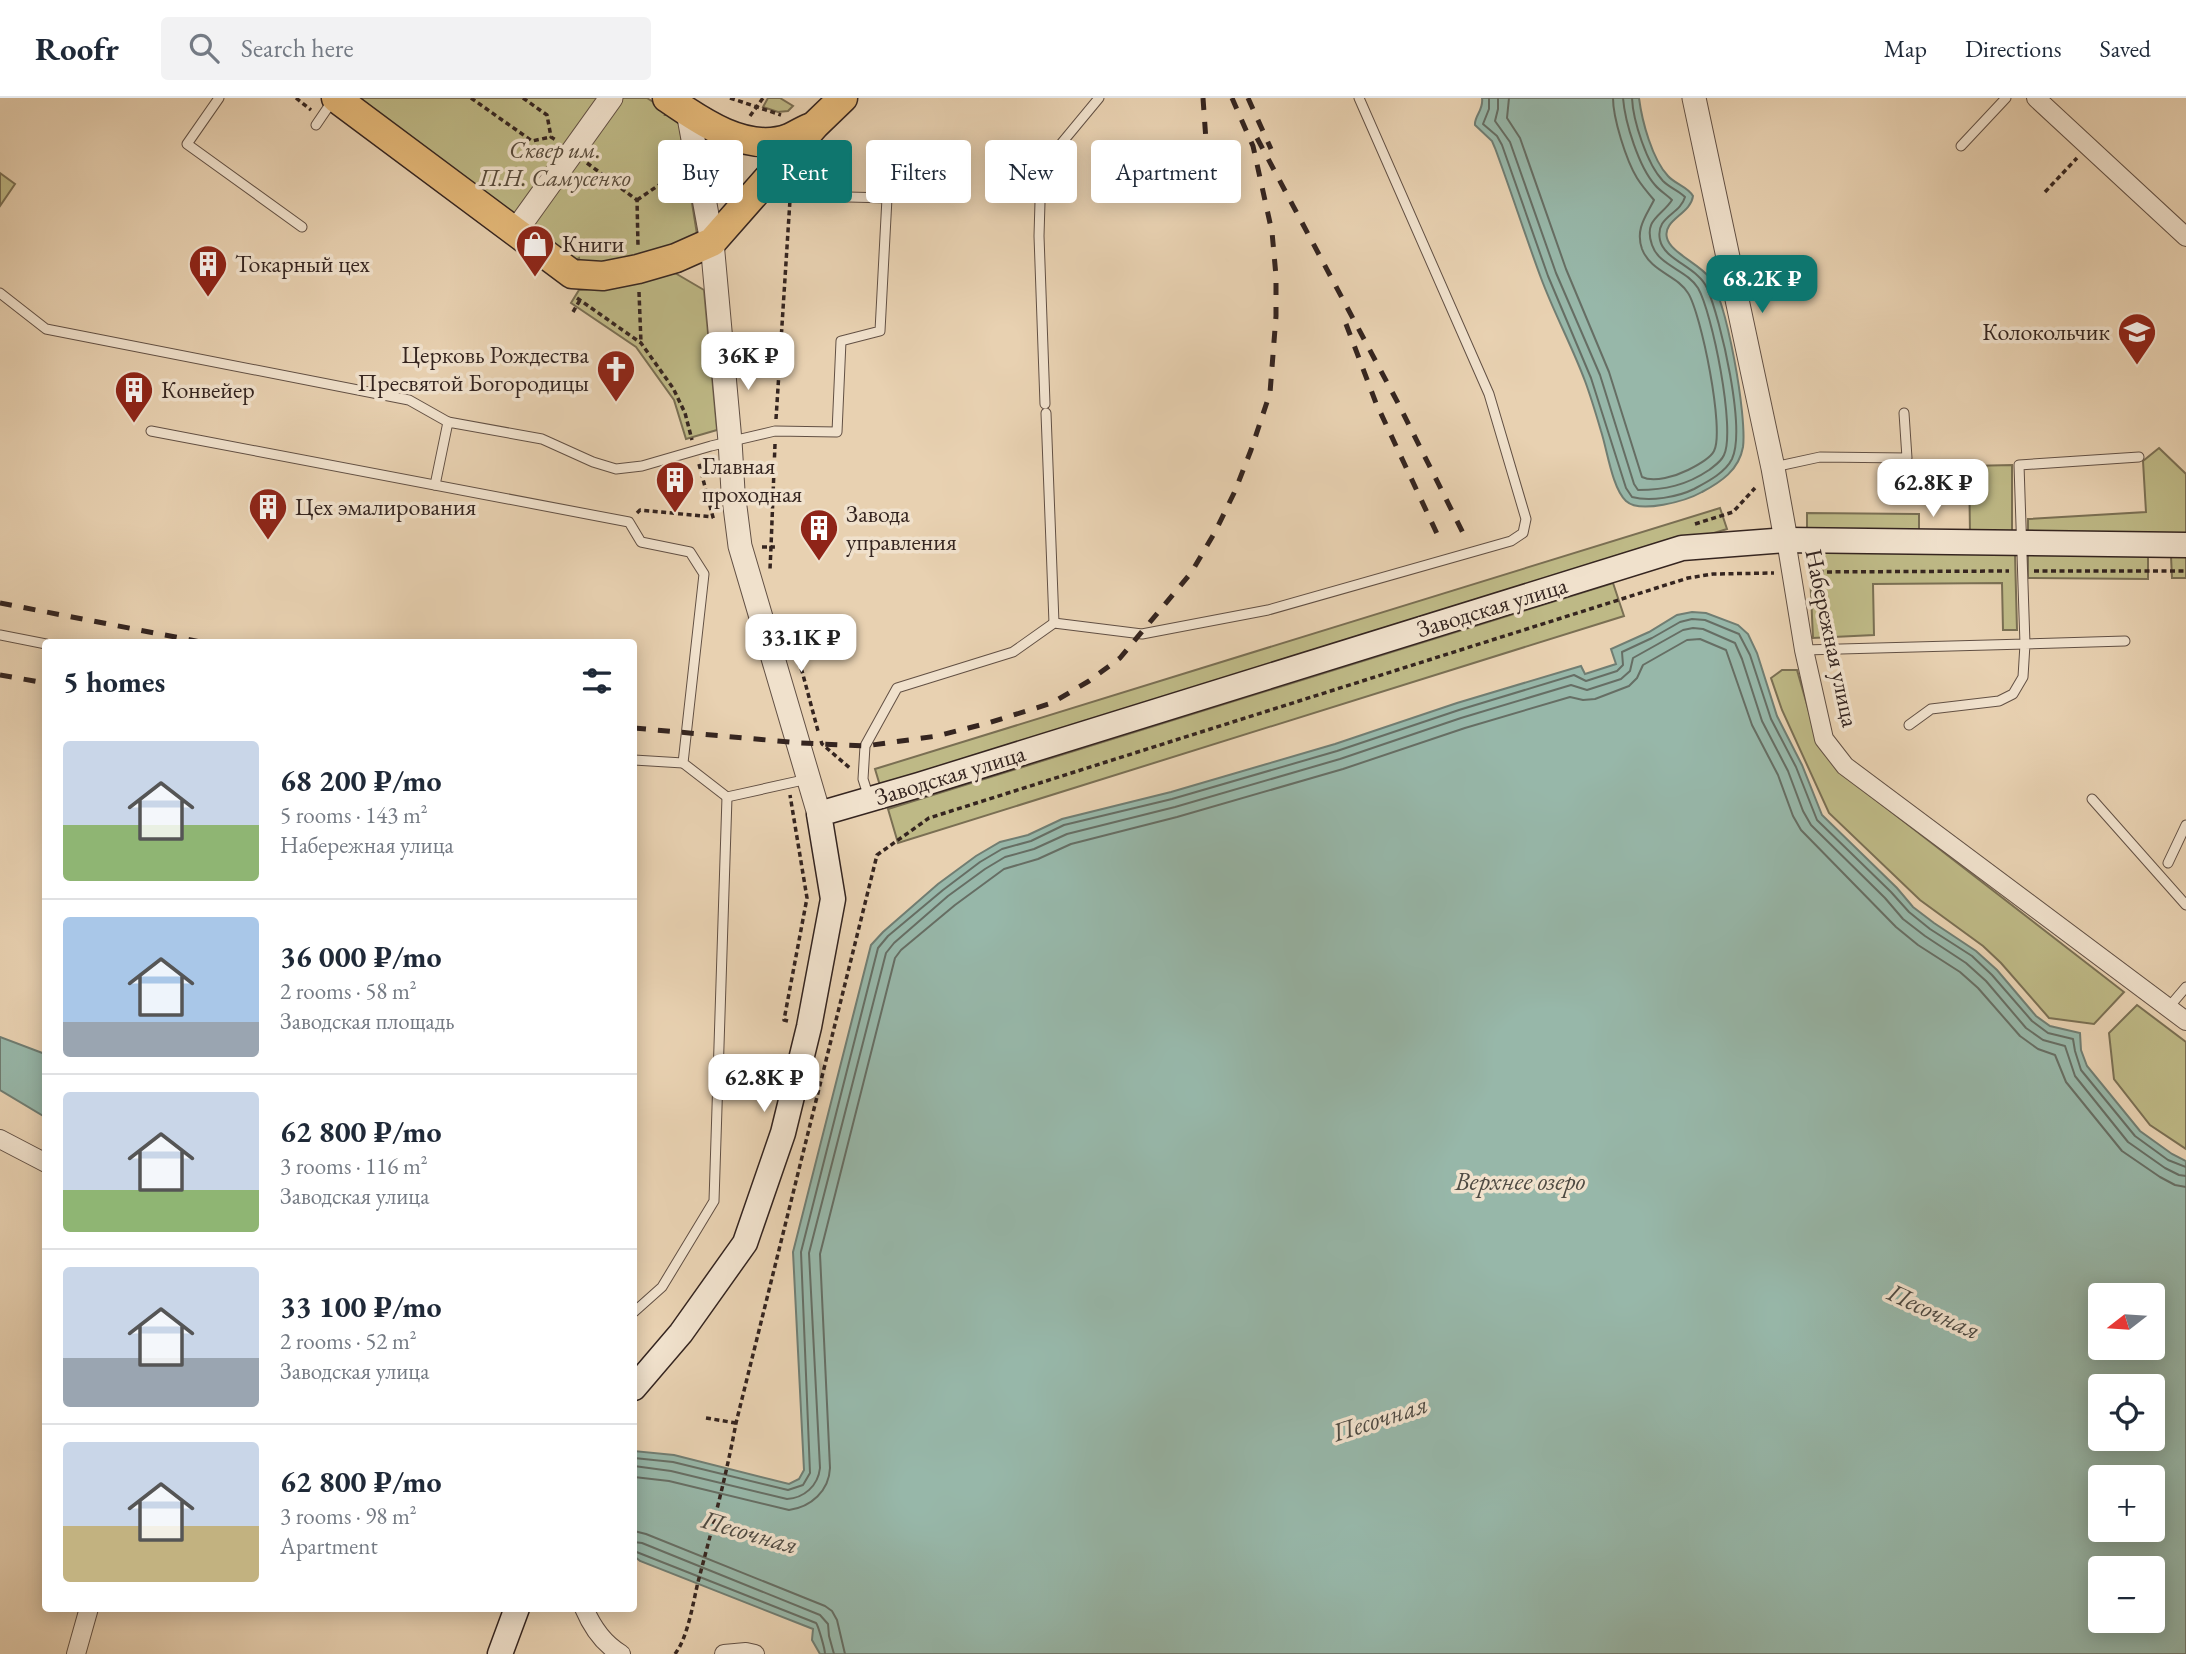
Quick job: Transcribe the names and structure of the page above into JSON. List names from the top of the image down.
{
  "streets": {
    "main road": ["Заводская улица"],
    "street": ["Набережная улица"]
  },
  "crossings": [
    ["Заводская улица", "Набережная улица"]
  ],
  "water": ["Верхнее озеро", "Песочная"],
  "parks": ["Сквер им. П.Н. Самусенко"],
  "places": {
    "shop": ["Книги"],
    "building": [
      "Токарный цех",
      "Конвейер",
      "Главная проходная",
      "Цех эмалирования",
      "Завода управления"
    ],
    "school or university": ["Колокольчик"],
    "church": ["Церковь Рождества Пресвятой Богородицы"]
  },
  "north": "left",
  "page": {
    "header": "Roofr",
    "search": "Search here",
    "nav": ["Map", "Directions", "Saved"],
    "chip": [
      "Buy",
      "Rent",
      "Filters",
      "New",
      "Apartment"
    ],
    "price": [
      "68.2K ₽",
      "36K ₽",
      "62.8K ₽",
      "33.1K ₽",
      "62.8K ₽"
    ],
    "heading": "5 homes",
    "list": [
      {
        "name": "68 200 ₽/mo",
        "note": "5 rooms · 143 m² · Набережная улица"
      },
      {
        "name": "36 000 ₽/mo",
        "note": "2 rooms · 58 m² · Заводская площадь"
      },
      {
        "name": "62 800 ₽/mo",
        "note": "3 rooms · 116 m² · Заводская улица"
      },
      {
        "name": "33 100 ₽/mo",
        "note": "2 rooms · 52 m² · Заводская улица"
      },
      {
        "name": "62 800 ₽/mo",
        "note": "3 rooms · 98 m² · Apartment"
      }
    ],
    "map_buttons": ["+", "−"]
  }
}
